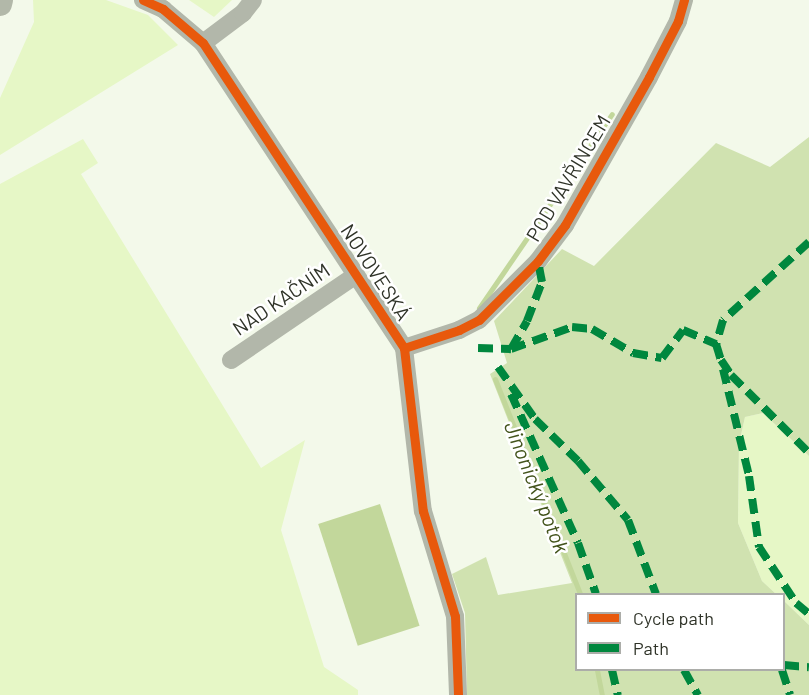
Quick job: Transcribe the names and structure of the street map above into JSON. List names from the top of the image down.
{
  "streets": {
    "street": ["POD VAVŘINCEM", "NOVOVESKÁ", "NAD KAČNÍM"]
  },
  "crossings": [
    ["POD VAVŘINCEM", "NOVOVESKÁ"],
    ["NOVOVESKÁ", "NAD KAČNÍM"]
  ],
  "water": ["Jinonický potok"],
  "legend": ["Cycle path", "Path"]
}
